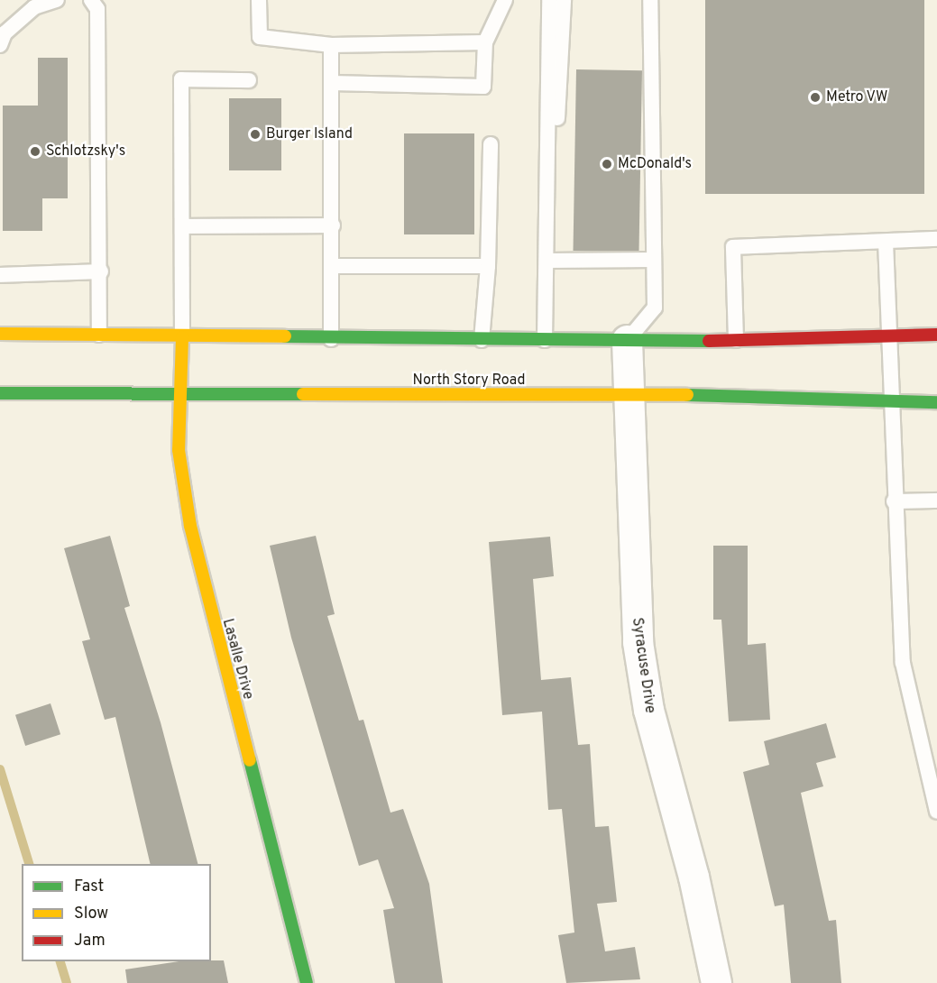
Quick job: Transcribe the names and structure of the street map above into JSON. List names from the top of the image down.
{
  "streets": {
    "main road": ["North Story Road", "Lasalle Drive"],
    "street": ["Syracuse Drive"]
  },
  "crossings": [
    ["North Story Road", "Lasalle Drive"],
    ["North Story Road", "Syracuse Drive"]
  ],
  "places": [
    "Metro VW",
    "Burger Island",
    "Schlotzsky's",
    "McDonald's"
  ],
  "legend": ["Fast", "Slow", "Jam"]
}
